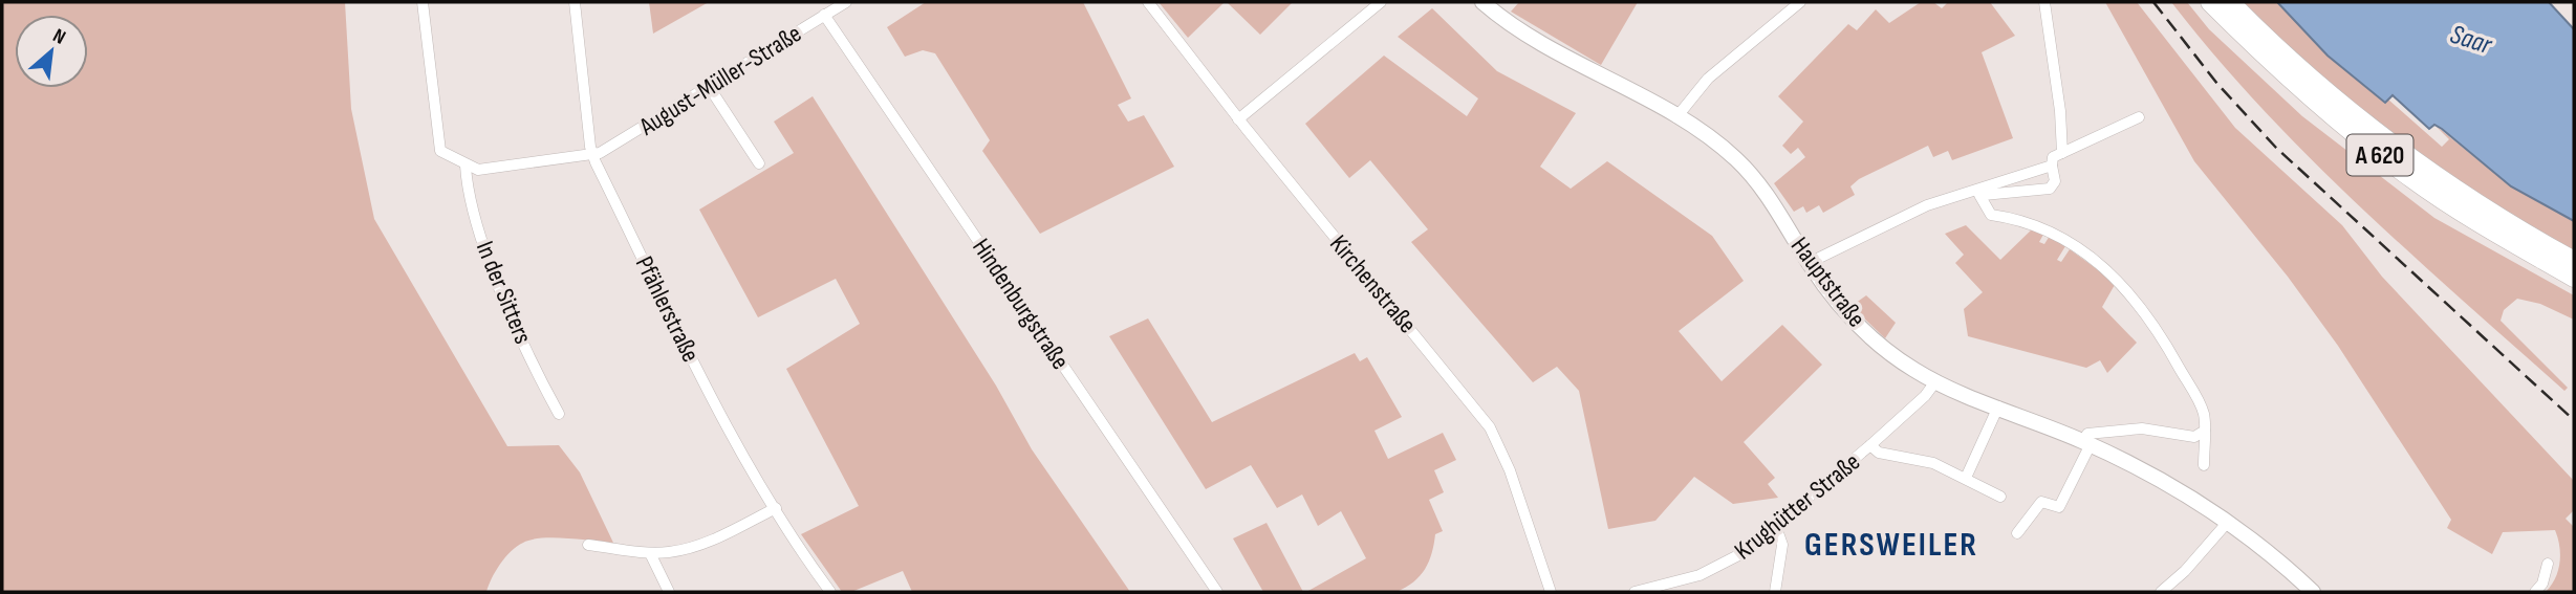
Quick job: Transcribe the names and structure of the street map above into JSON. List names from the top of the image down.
{
  "streets": {
    "highway": ["A 620"],
    "main road": ["Hauptstraße"],
    "street": [
      "August-Müller-Straße",
      "Kirchenstraße",
      "In der Sitters",
      "Hindenburgstraße",
      "Pfählerstraße",
      "Krughütter Straße"
    ]
  },
  "crossings": [
    ["August-Müller-Straße", "Hindenburgstraße"],
    ["August-Müller-Straße", "Pfählerstraße"],
    ["Hauptstraße", "Krughütter Straße"]
  ],
  "districts": ["GERSWEILER"],
  "water": ["Saar"],
  "north": "top right"
}
